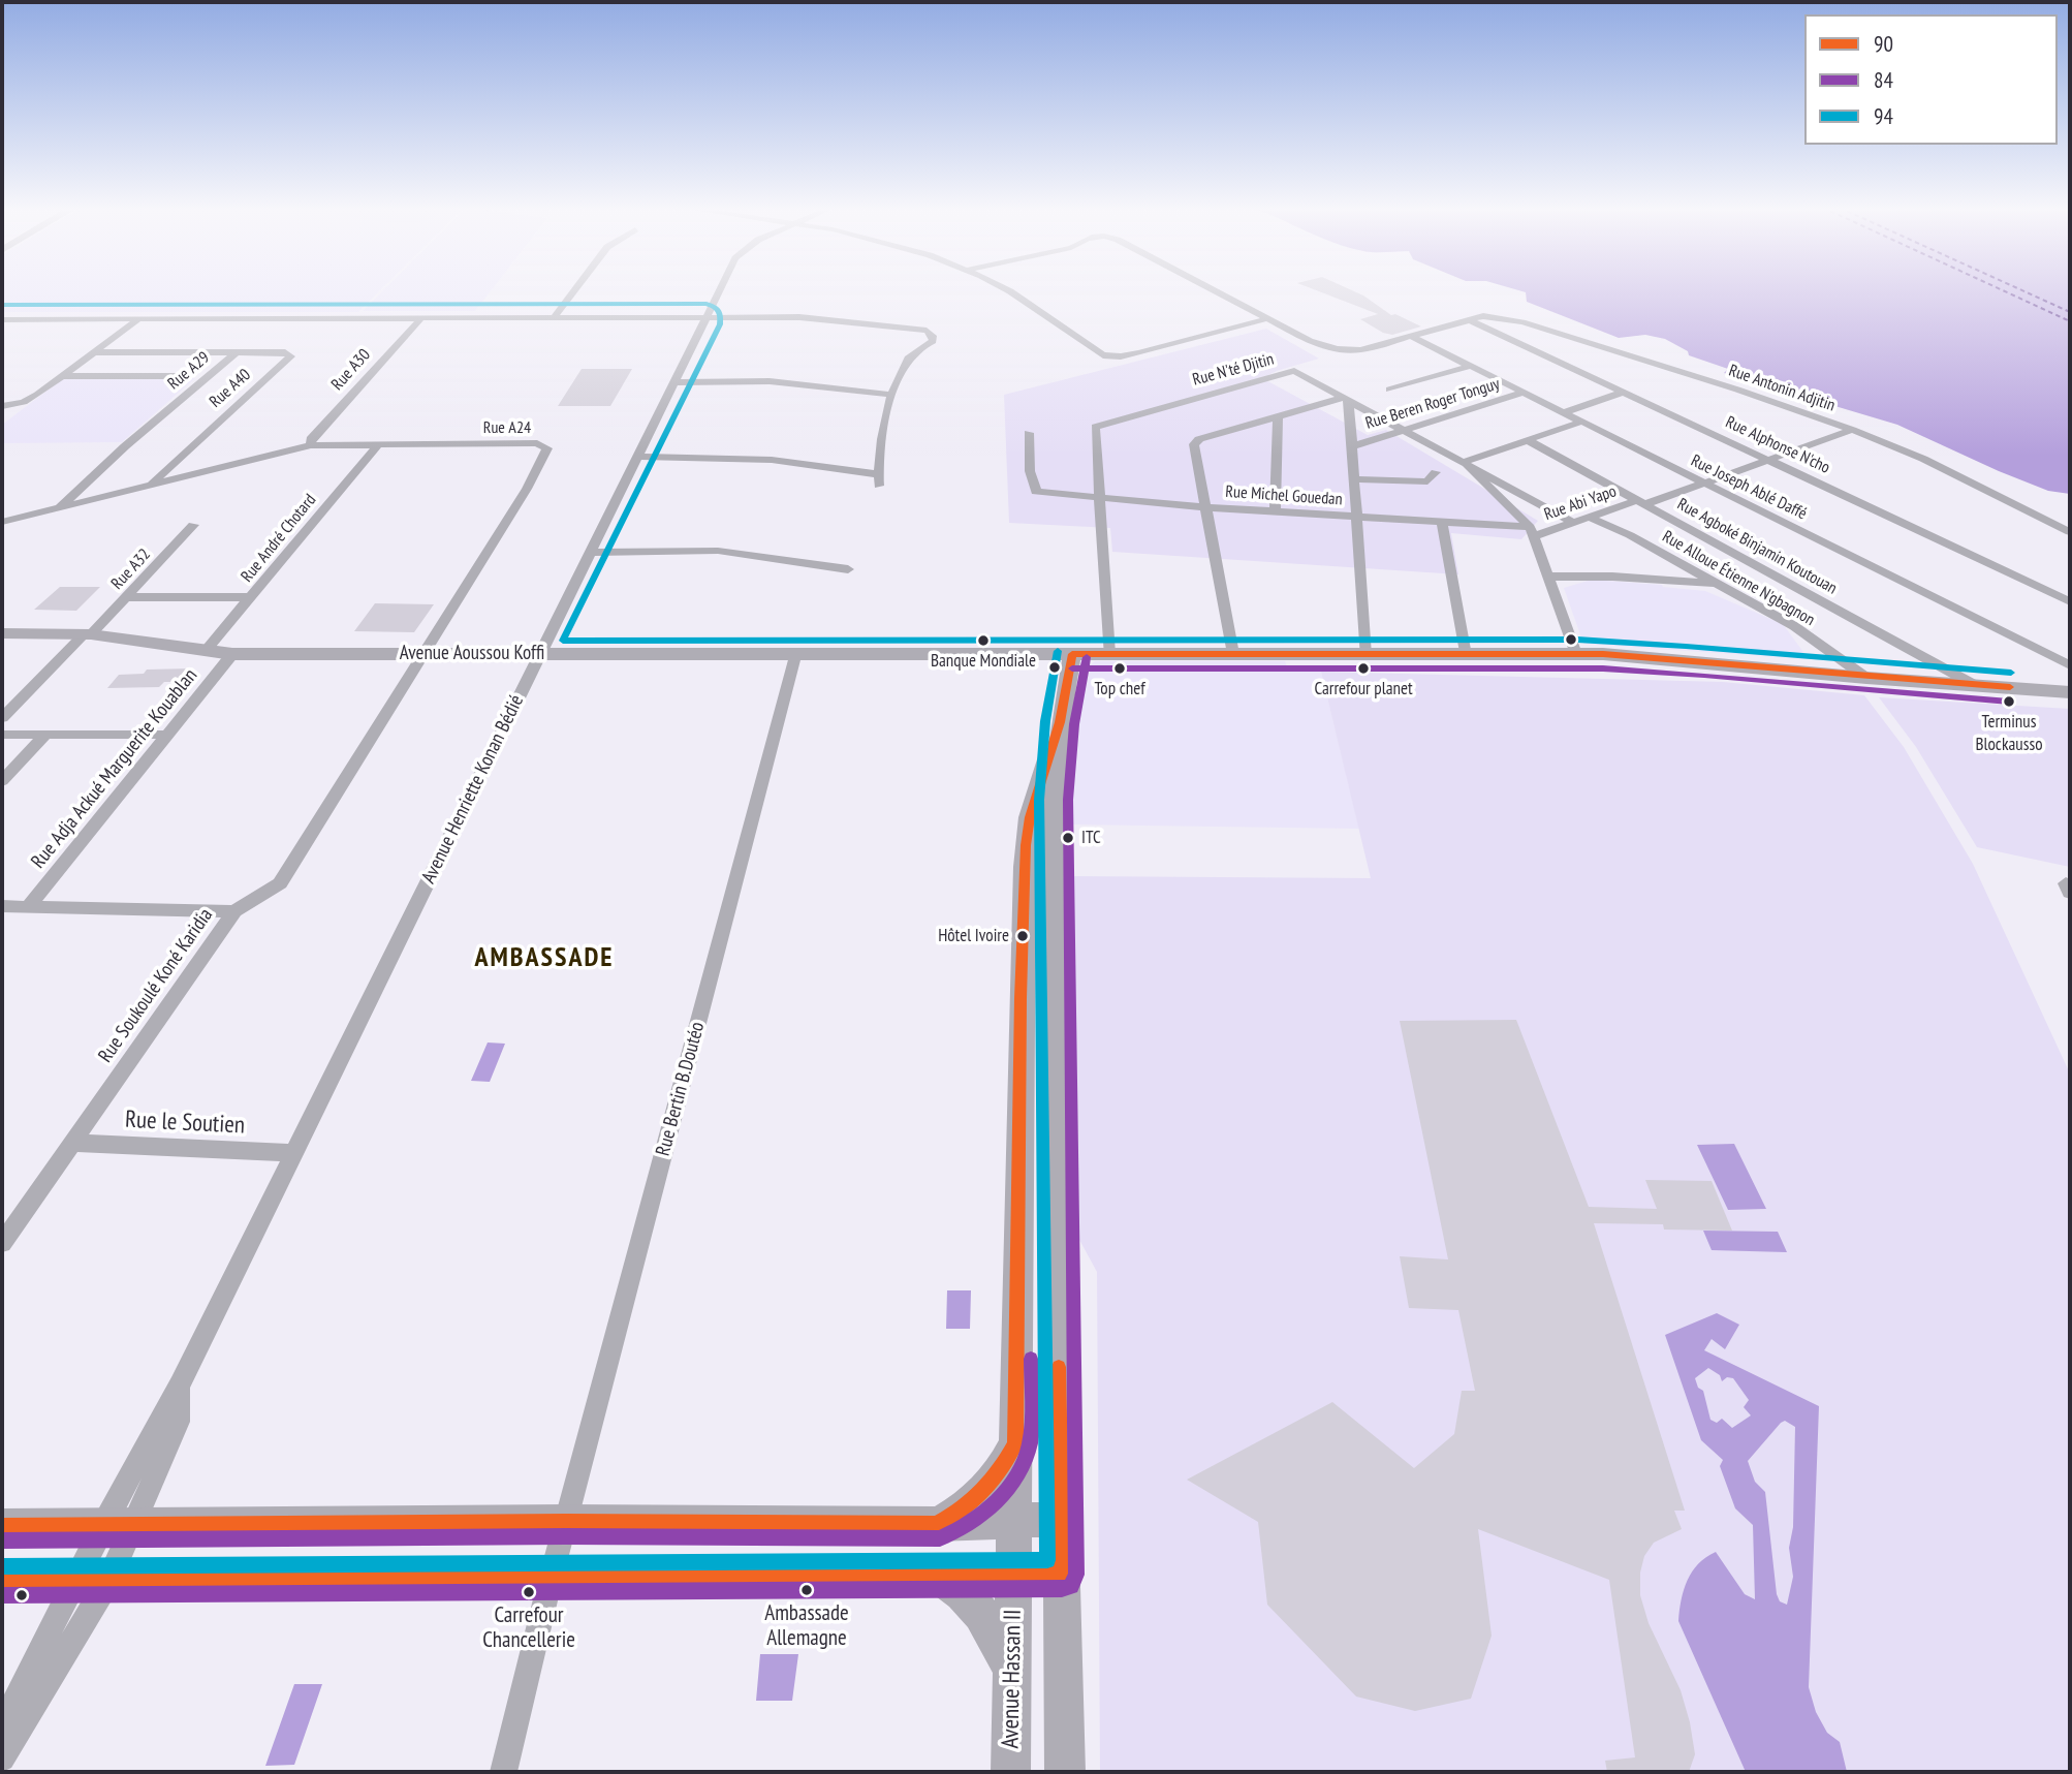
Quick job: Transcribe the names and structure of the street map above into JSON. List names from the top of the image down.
{
  "streets": {
    "street": [
      "Rue A30",
      "Rue N'té Djitin",
      "Rue A29",
      "Rue A40",
      "Rue Antonin Adjitin",
      "Rue Beren Roger Tonguy",
      "Rue A24",
      "Rue Alphonse N'cho",
      "Rue Joseph Ablé Daffé",
      "Rue Michel Gouedan",
      "Rue Abi Yapo",
      "Rue André Chotard",
      "Rue Agboké Binjamin Koutouan",
      "Rue A32",
      "Rue Alloue Étienne N'gbagnon",
      "Avenue Aoussou Koffi",
      "Rue Adja Ackué Marguerite Kouablan",
      "Avenue Henriette Konan Bédié",
      "Rue Soukoulé Koné Karidia",
      "Rue Bertin B.Doutéo",
      "Rue le Soutien",
      "Avenue Hassan II"
    ]
  },
  "crossings": [
    ["Rue A30", "Rue A24"],
    ["Rue N'té Djitin", "Rue Beren Roger Tonguy"],
    ["Rue N'té Djitin", "Rue Michel Gouedan"],
    ["Rue N'té Djitin", "Rue Abi Yapo"],
    ["Rue N'té Djitin", "Avenue Aoussou Koffi"],
    ["Rue A29", "Rue A40"],
    ["Rue A29", "Rue A24"],
    ["Rue A40", "Rue A24"],
    ["Rue Antonin Adjitin", "Rue Alphonse N'cho"],
    ["Rue Antonin Adjitin", "Rue Joseph Ablé Daffé"],
    ["Rue Antonin Adjitin", "Rue Abi Yapo"],
    ["Rue Beren Roger Tonguy", "Rue Joseph Ablé Daffé"],
    ["Rue A24", "Rue André Chotard"],
    ["Rue A24", "Avenue Aoussou Koffi"],
    ["Rue A24", "Rue Soukoulé Koné Karidia"],
    ["Rue Alphonse N'cho", "Rue Abi Yapo"],
    ["Rue Joseph Ablé Daffé", "Rue Abi Yapo"],
    ["Rue Michel Gouedan", "Rue Abi Yapo"],
    ["Rue Abi Yapo", "Rue Agboké Binjamin Koutouan"],
    ["Rue Abi Yapo", "Rue Alloue Étienne N'gbagnon"],
    ["Rue André Chotard", "Avenue Aoussou Koffi"],
    ["Rue Agboké Binjamin Koutouan", "Avenue Aoussou Koffi"],
    ["Rue A32", "Avenue Aoussou Koffi"],
    ["Rue Alloue Étienne N'gbagnon", "Avenue Aoussou Koffi"],
    ["Avenue Aoussou Koffi", "Rue Adja Ackué Marguerite Kouablan"],
    ["Avenue Aoussou Koffi", "Avenue Henriette Konan Bédié"],
    ["Avenue Aoussou Koffi", "Rue Soukoulé Koné Karidia"],
    ["Avenue Aoussou Koffi", "Rue Bertin B.Doutéo"],
    ["Avenue Aoussou Koffi", "Avenue Hassan II"],
    ["Avenue Henriette Konan Bédié", "Rue le Soutien"],
    ["Rue Soukoulé Koné Karidia", "Rue le Soutien"]
  ],
  "districts": ["AMBASSADE"],
  "places": [
    "Banque Mondiale",
    "Top chef",
    "Carrefour planet",
    "Terminus Blockausso",
    "ITC",
    "Hôtel Ivoire",
    "Ambassade Allemagne",
    "Carrefour Chancellerie"
  ],
  "lines": ["transit line 94", "transit line 90", "transit line 84"],
  "legend": ["90", "84", "94"]
}
